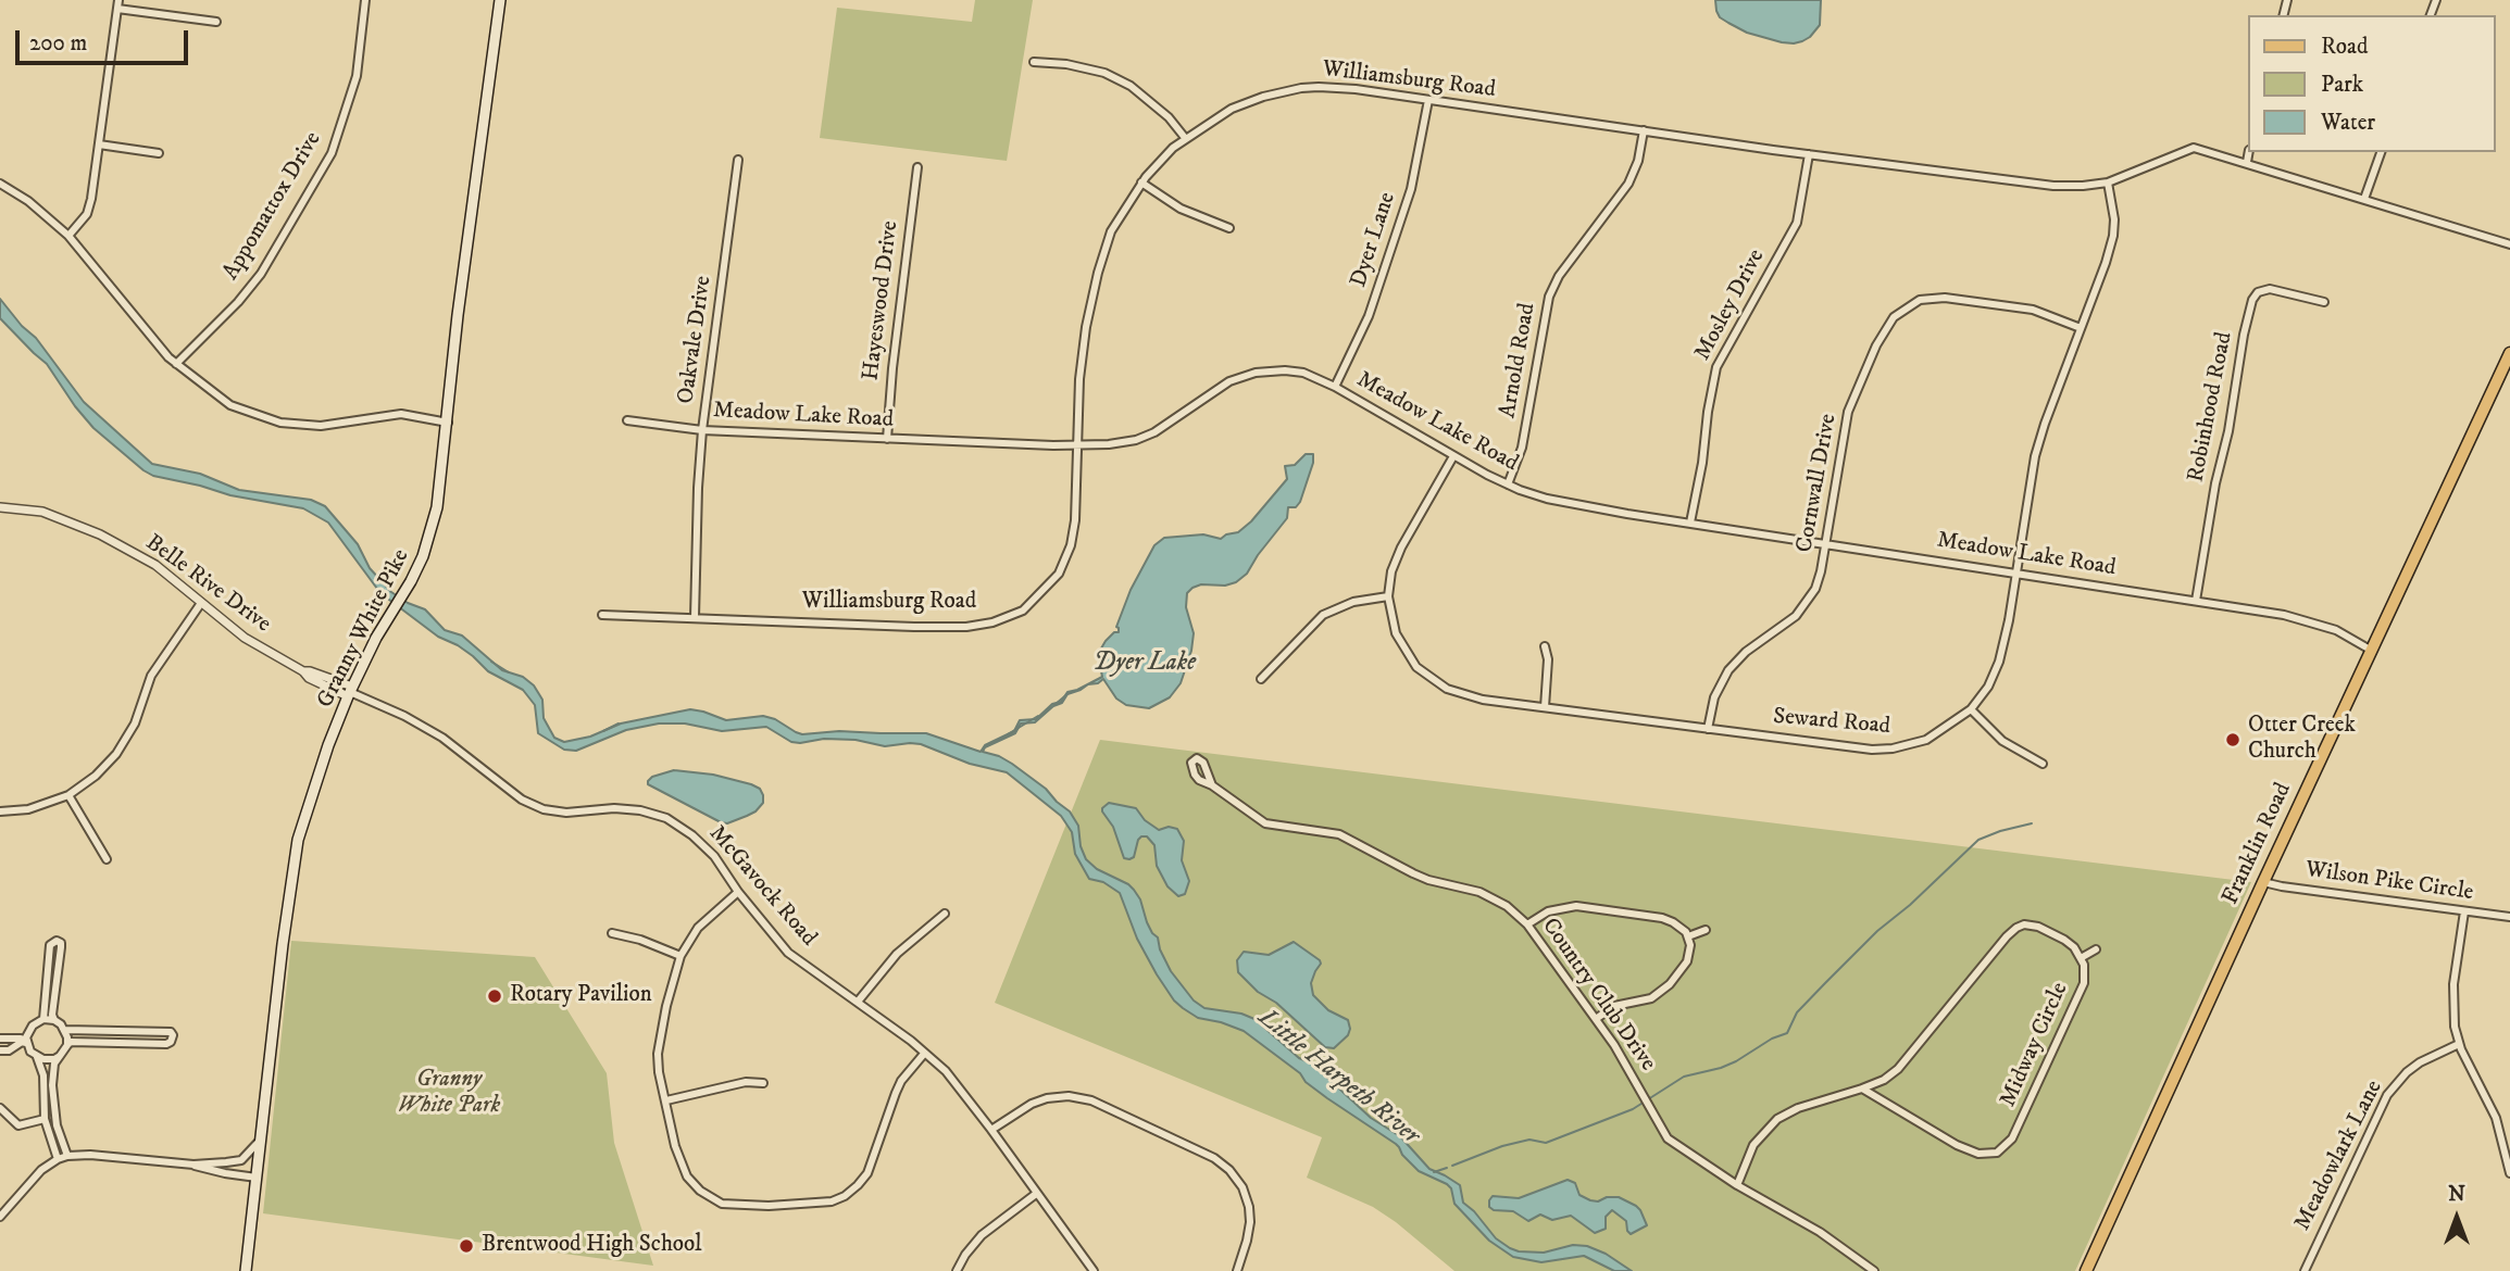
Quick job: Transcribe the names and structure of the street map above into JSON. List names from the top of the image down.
{
  "streets": {
    "main road": ["Granny White Pike", "Franklin Road"],
    "street": [
      "Williamsburg Road",
      "Appomattox Drive",
      "Dyer Lane",
      "Hayeswood Drive",
      "Mosley Drive",
      "Oakvale Drive",
      "Arnold Road",
      "Robinhood Road",
      "Meadow Lake Road",
      "Cornwall Drive",
      "Belle Rive Drive",
      "Seward Road",
      "Wilson Pike Circle",
      "McGavock Road",
      "Country Club Drive",
      "Midway Circle",
      "Meadowlark Lane"
    ]
  },
  "crossings": [
    ["Williamsburg Road", "Dyer Lane"],
    ["Williamsburg Road", "Mosley Drive"],
    ["Williamsburg Road", "Oakvale Drive"],
    ["Williamsburg Road", "Arnold Road"],
    ["Williamsburg Road", "Meadow Lake Road"],
    ["Williamsburg Road", "Seward Road"],
    ["Dyer Lane", "Meadow Lake Road"],
    ["Hayeswood Drive", "Meadow Lake Road"],
    ["Mosley Drive", "Meadow Lake Road"],
    ["Oakvale Drive", "Meadow Lake Road"],
    ["Arnold Road", "Meadow Lake Road"],
    ["Robinhood Road", "Meadow Lake Road"],
    ["Meadow Lake Road", "Cornwall Drive"],
    ["Meadow Lake Road", "Seward Road"],
    ["Meadow Lake Road", "Franklin Road"],
    ["Cornwall Drive", "Seward Road"],
    ["Belle Rive Drive", "Granny White Pike"],
    ["Belle Rive Drive", "McGavock Road"],
    ["Granny White Pike", "McGavock Road"],
    ["Franklin Road", "Wilson Pike Circle"],
    ["Country Club Drive", "Midway Circle"]
  ],
  "water": ["Dyer Lake", "Little Harpeth River"],
  "parks": ["Granny White Park"],
  "places": ["Otter Creek Church", "Rotary Pavilion", "Brentwood High School"],
  "legend": ["Road", "Park", "Water"],
  "scale_bar": "200 m",
  "north": "top"
}
